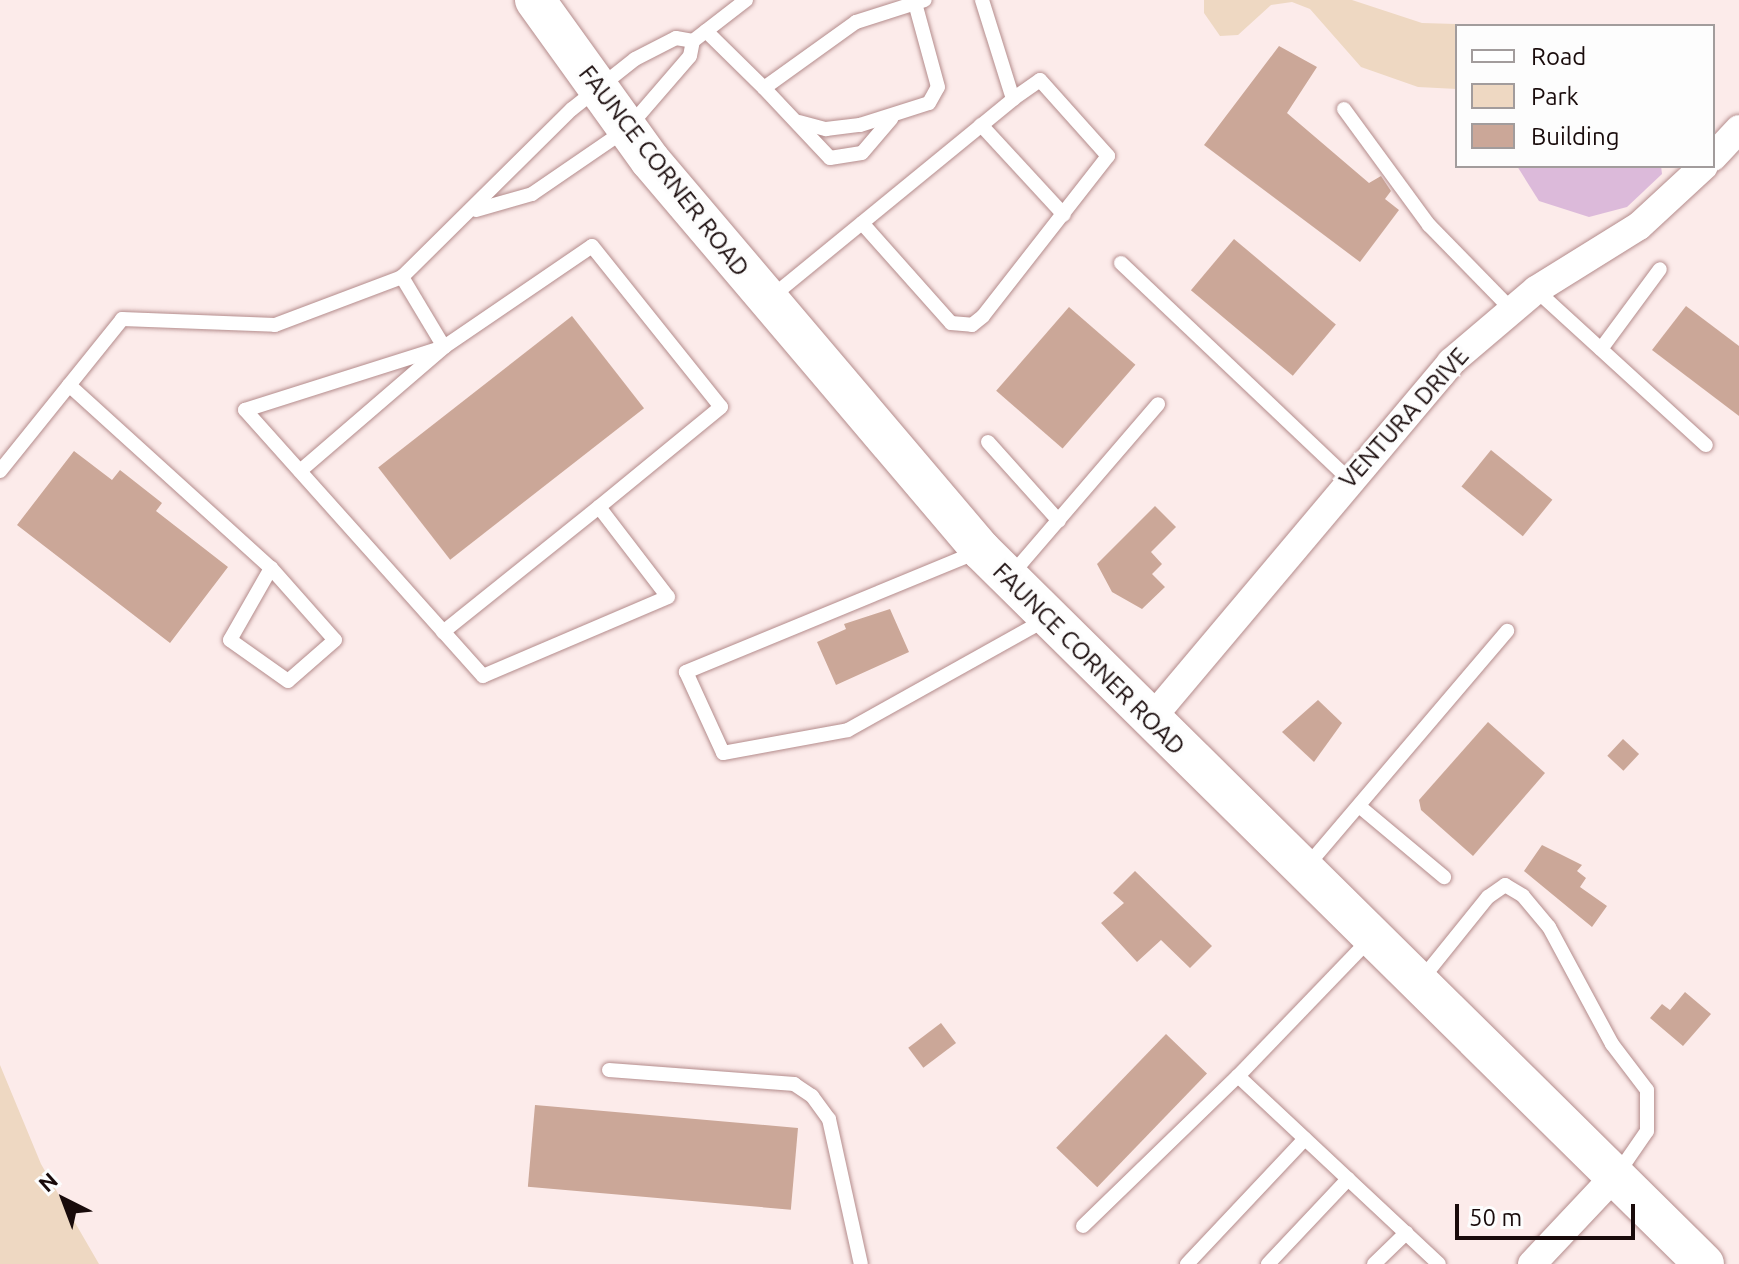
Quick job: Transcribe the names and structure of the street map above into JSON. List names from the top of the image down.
{
  "streets": {
    "main road": ["FAUNCE CORNER ROAD"],
    "street": ["VENTURA DRIVE"]
  },
  "crossings": [
    ["FAUNCE CORNER ROAD", "VENTURA DRIVE"]
  ],
  "legend": ["Road", "Park", "Building"],
  "scale_bar": "50 m",
  "north": "top left"
}
